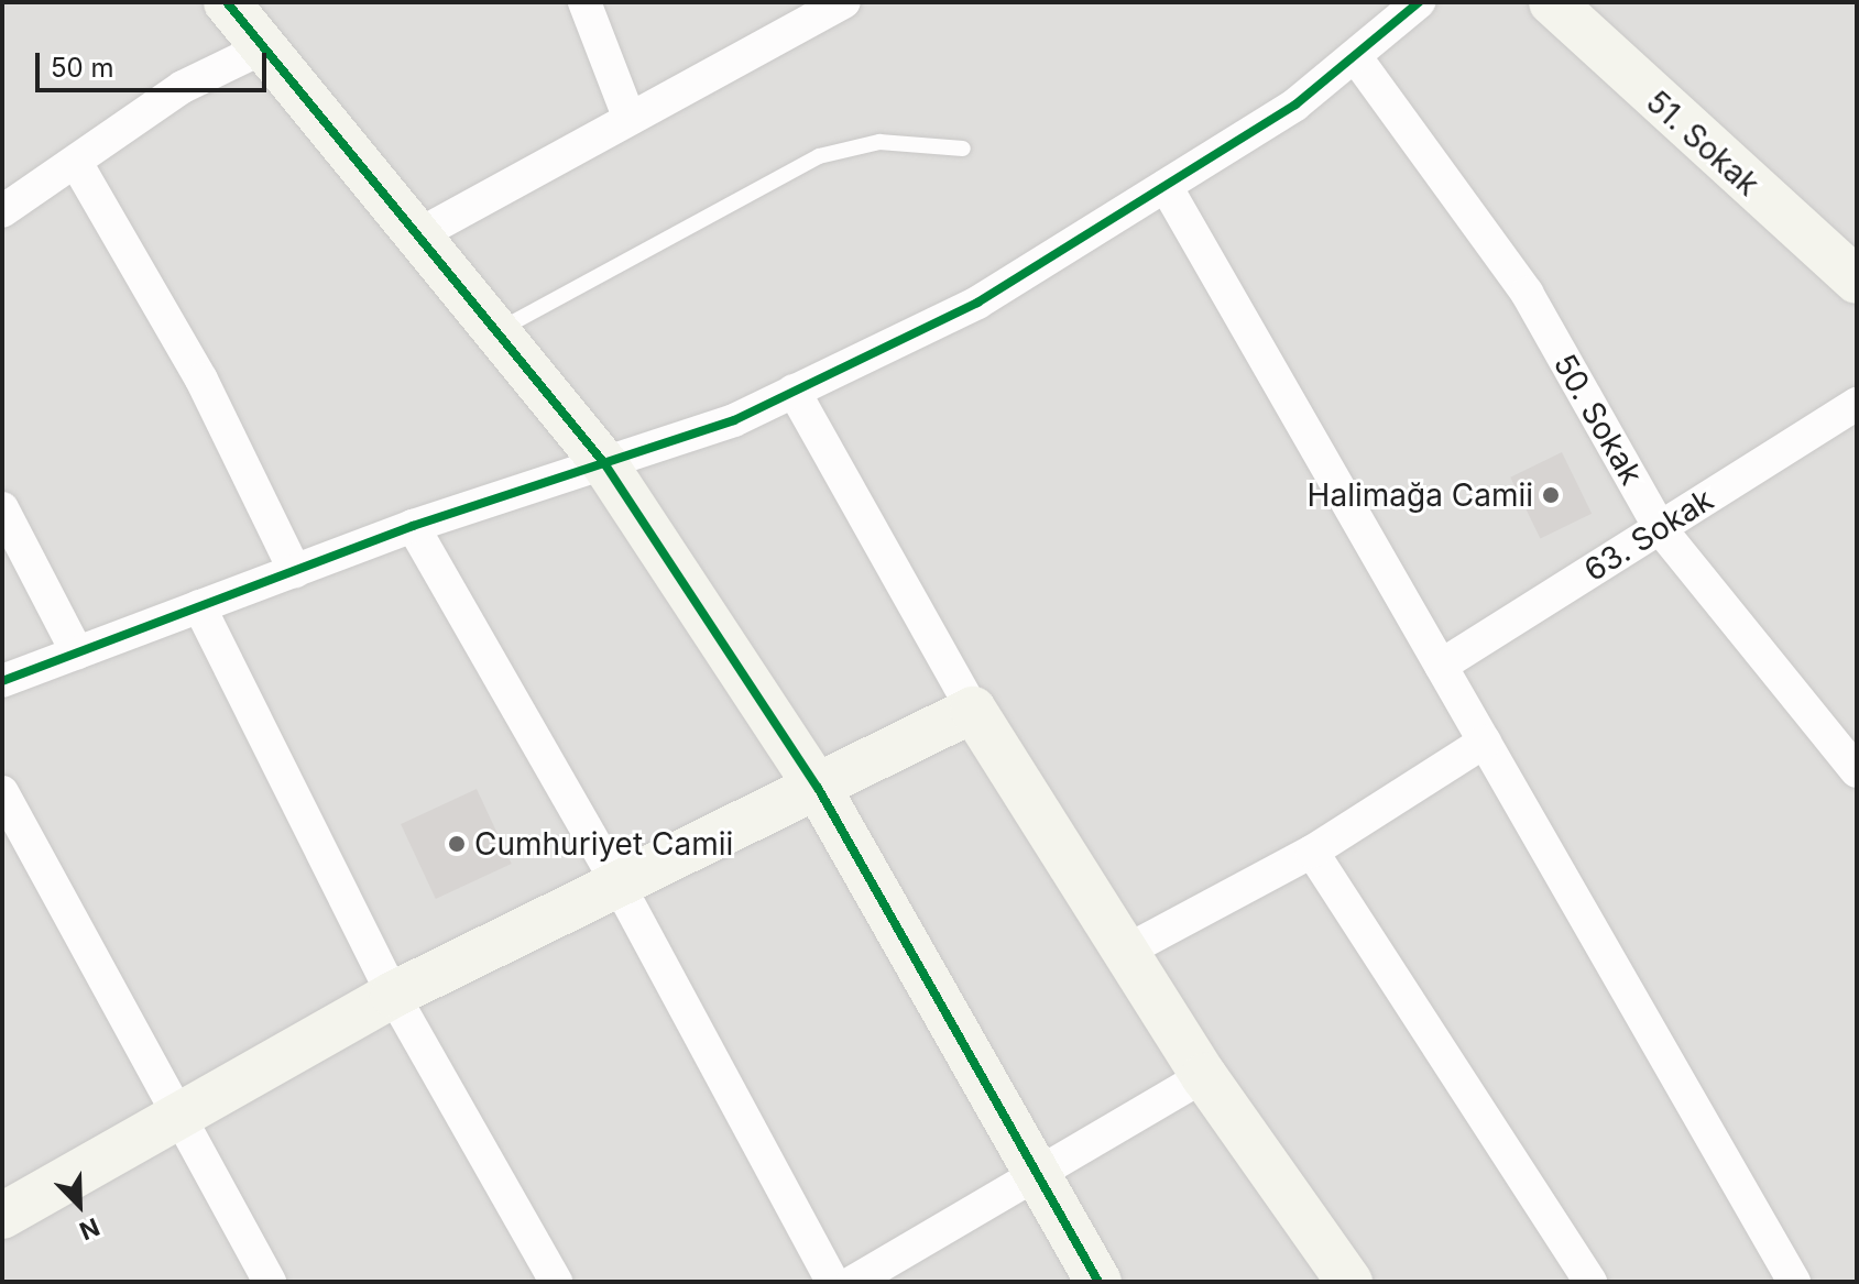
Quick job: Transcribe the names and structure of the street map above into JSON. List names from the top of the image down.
{
  "streets": {
    "street": ["51. Sokak", "50. Sokak", "63. Sokak"]
  },
  "crossings": [
    ["50. Sokak", "63. Sokak"]
  ],
  "places": ["Halimağa Camii", "Cumhuriyet Camii"],
  "scale_bar": "50 m",
  "north": "bottom right"
}
